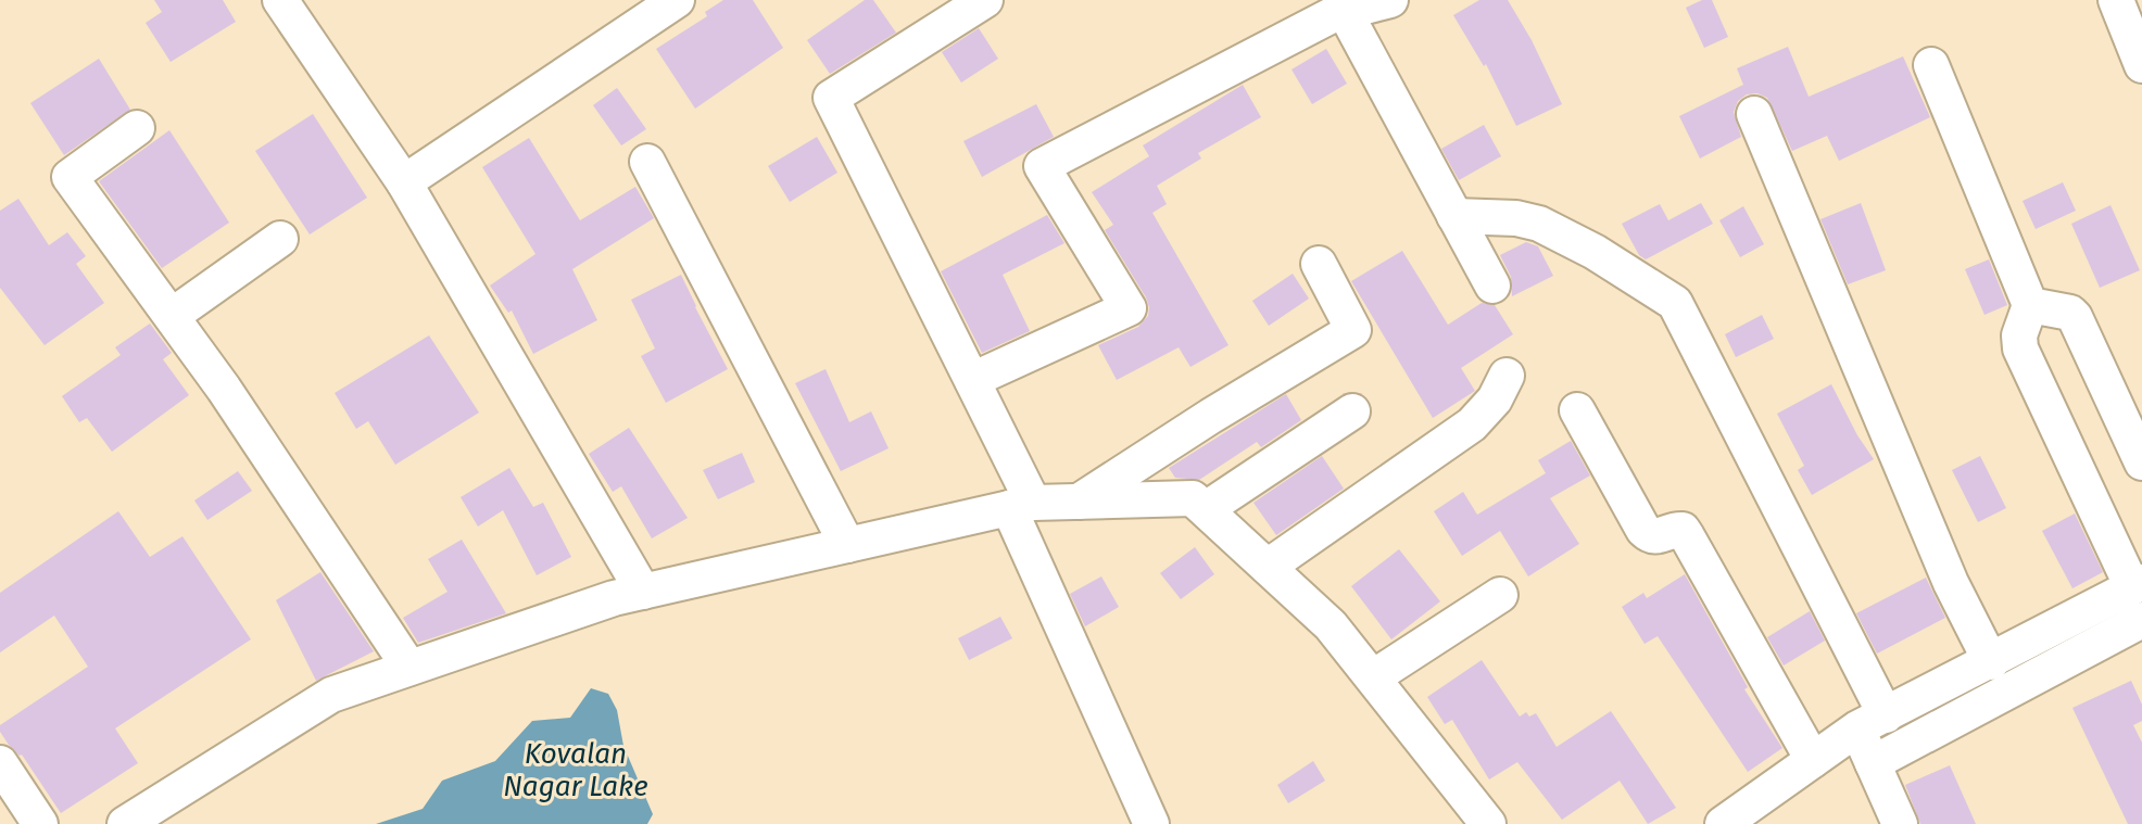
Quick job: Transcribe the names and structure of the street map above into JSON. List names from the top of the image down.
{
  "water": ["Kovalan Nagar Lake"]
}
